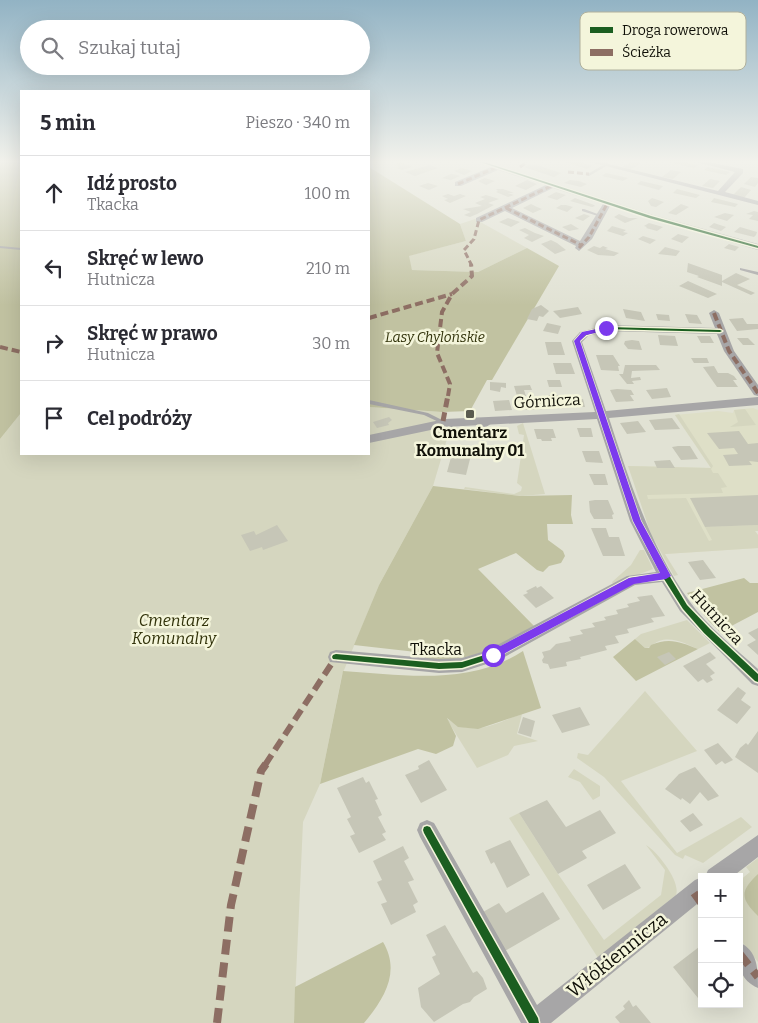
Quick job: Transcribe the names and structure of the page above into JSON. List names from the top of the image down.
{
  "streets": {
    "street": [
      "Górnicza",
      "Hutnicza",
      "Tkacka",
      "Włókiennicza"
    ]
  },
  "crossings": [
    ["Górnicza", "Hutnicza"],
    ["Hutnicza", "Tkacka"]
  ],
  "parks": ["Lasy Chylońskie", "Cmentarz Komunalny"],
  "places": {
    "transit": ["Cmentarz Komunalny 01"]
  },
  "legend": ["Droga rowerowa", "Ścieżka"],
  "page": {
    "search": "Szukaj tutaj",
    "heading": ["5 min", "Pieszo · 340 m"],
    "list": [
      ["Idź prosto", "Tkacka", "100 m"],
      ["Skręć w lewo", "Hutnicza", "210 m"],
      ["Skręć w prawo", "Hutnicza", "30 m"],
      "Cel podróży"
    ],
    "map_buttons": ["+", "−"]
  }
}
